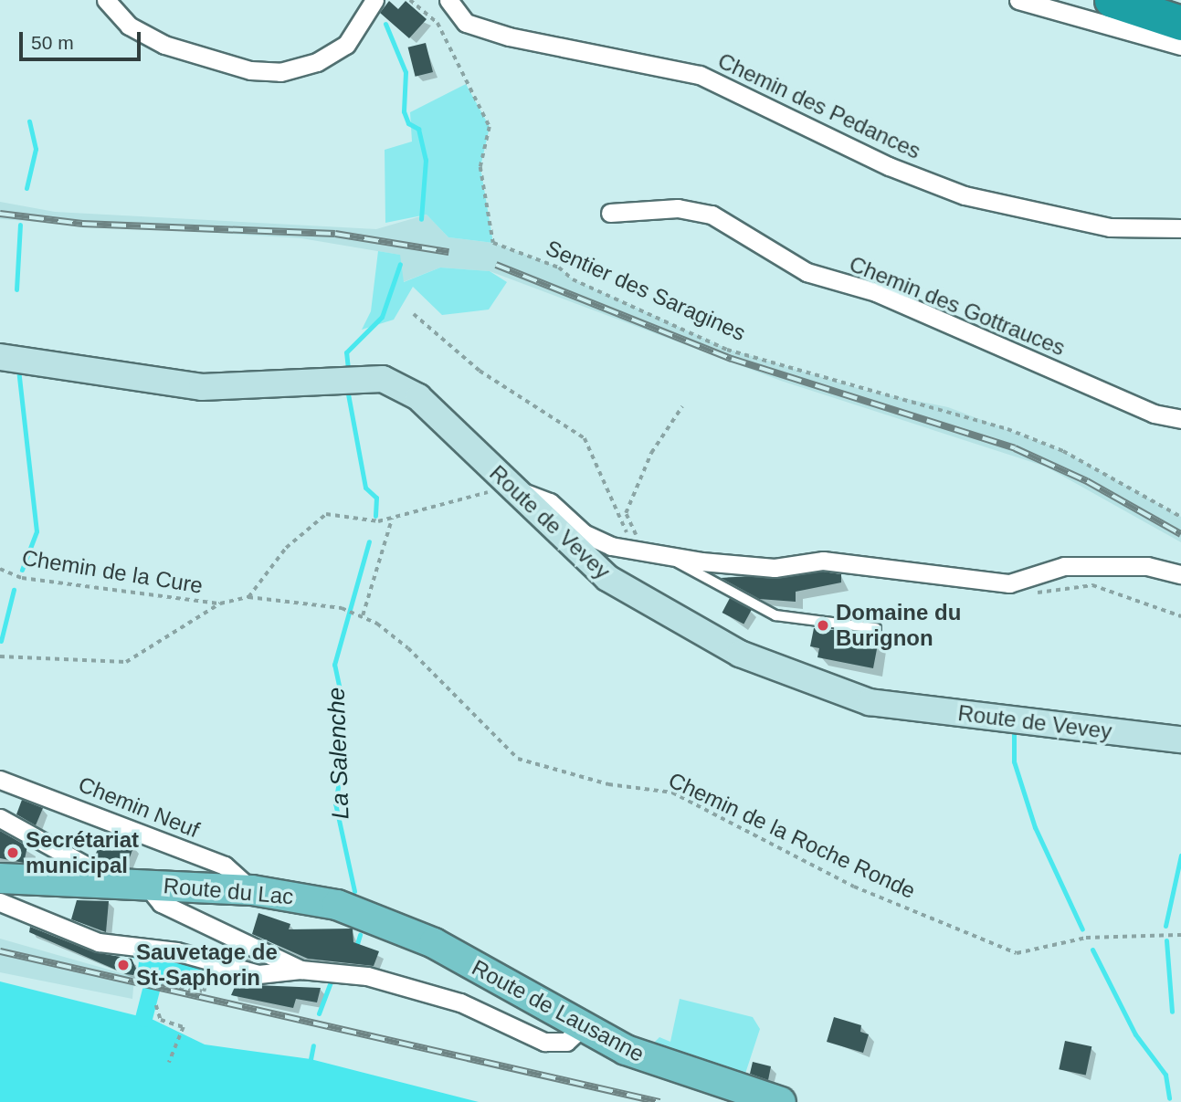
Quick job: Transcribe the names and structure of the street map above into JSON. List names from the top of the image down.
{
  "streets": {
    "main road": ["Route de Vevey", "Route du Lac", "Route de Lausanne"],
    "street": ["Chemin des Pedances", "Chemin des Gottrauces", "Chemin Neuf"],
    "path": ["Sentier des Saragines", "Chemin de la Cure", "Chemin de la Roche Ronde"]
  },
  "crossings": [
    ["Chemin Neuf", "Route du Lac"],
    ["Route du Lac", "Route de Lausanne"]
  ],
  "water": ["La Salenche"],
  "places": ["Domaine du Burignon", "Secrétariat municipal", "Sauvetage de St-Saphorin"],
  "scale_bar": "50 m"
}
